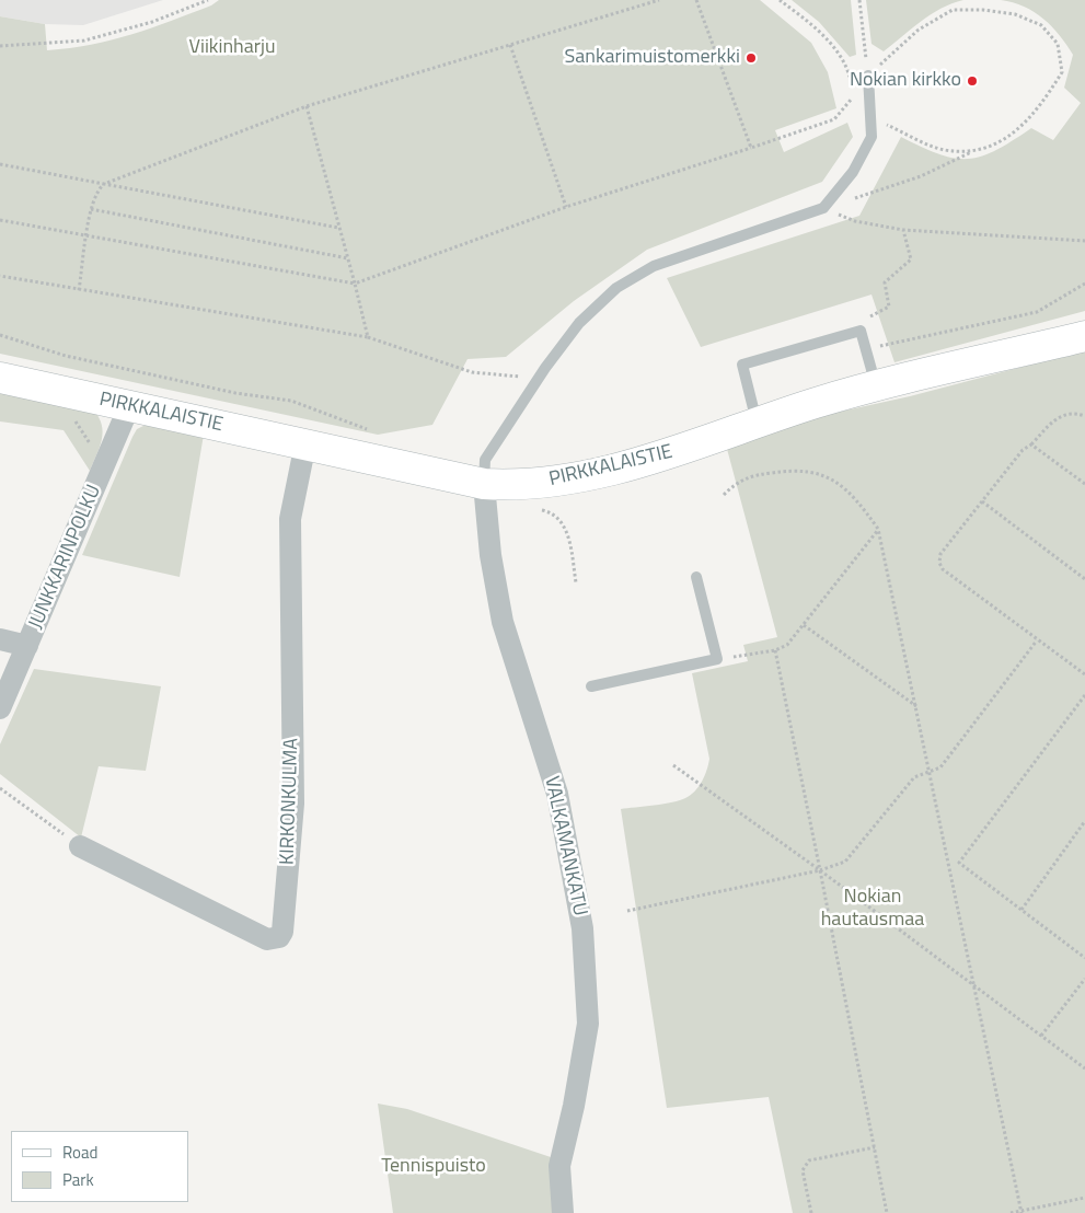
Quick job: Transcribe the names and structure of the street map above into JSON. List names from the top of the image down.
{
  "streets": {
    "street": [
      "PIRKKALAISTIE",
      "JUNKKARINPOLKU",
      "KIRKONKULMA",
      "VALKAMANKATU"
    ]
  },
  "crossings": [
    ["PIRKKALAISTIE", "JUNKKARINPOLKU"],
    ["PIRKKALAISTIE", "KIRKONKULMA"],
    ["PIRKKALAISTIE", "VALKAMANKATU"]
  ],
  "parks": ["Viikinharju", "Nokian hautausmaa", "Tennispuisto"],
  "places": ["Sankarimuistomerkki", "Nokian kirkko"],
  "legend": ["Road", "Park"]
}
